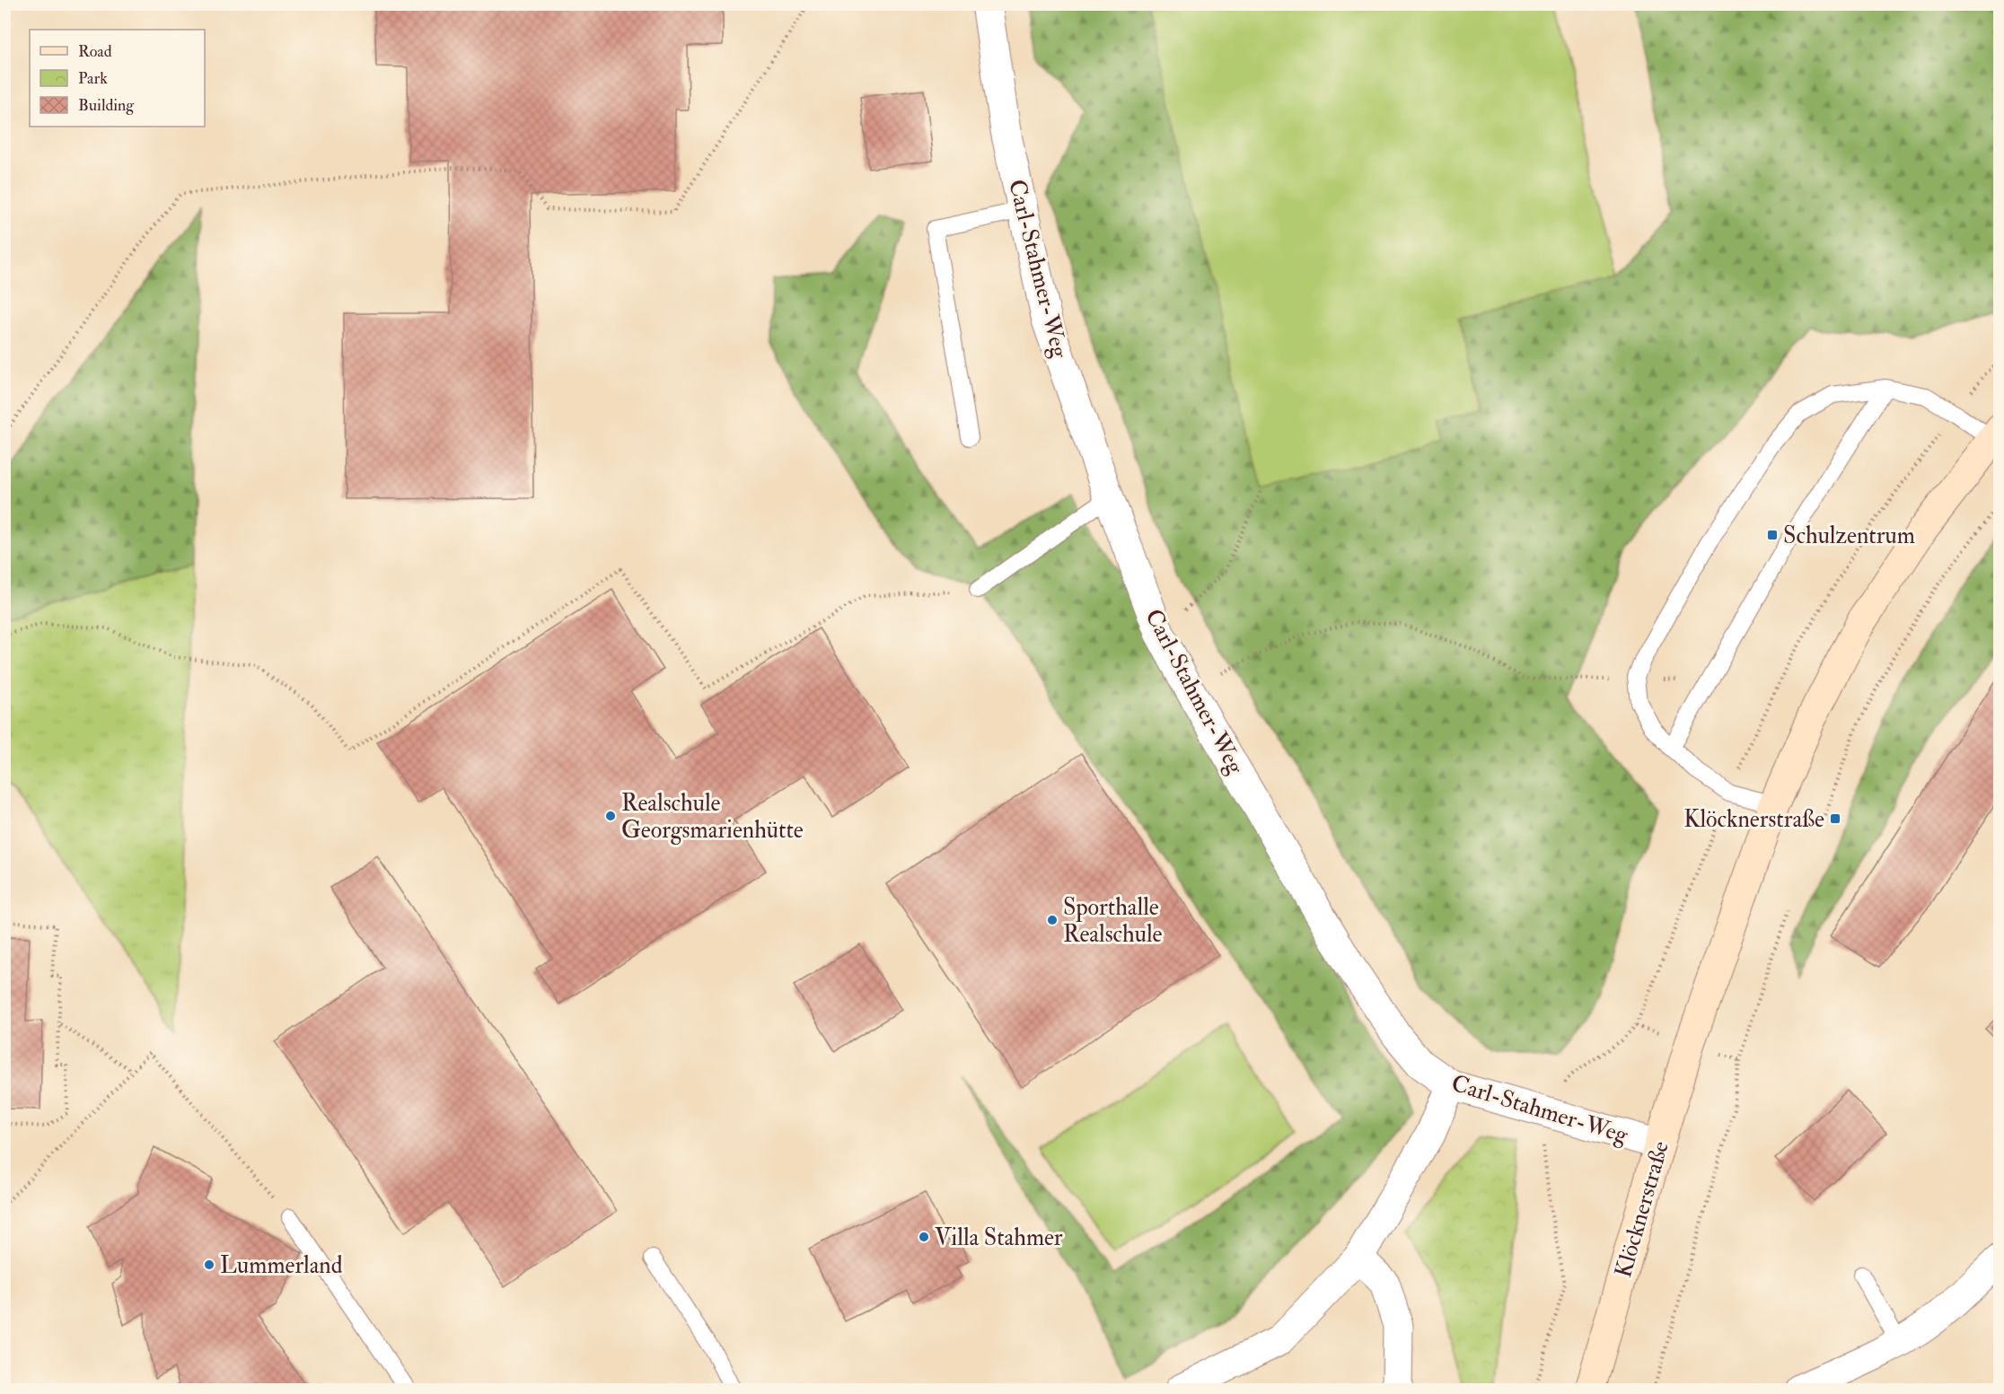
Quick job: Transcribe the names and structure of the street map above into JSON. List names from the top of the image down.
{
  "streets": {
    "main road": ["Klöcknerstraße"],
    "street": ["Carl-Stahmer-Weg"]
  },
  "crossings": [
    ["Carl-Stahmer-Weg", "Klöcknerstraße"]
  ],
  "places": {
    "transit": ["Schulzentrum", "Klöcknerstraße"],
    "other": [
      "Realschule Georgsmarienhütte",
      "Sporthalle Realschule",
      "Villa Stahmer",
      "Lummerland"
    ]
  },
  "legend": ["Road", "Park", "Building"]
}
